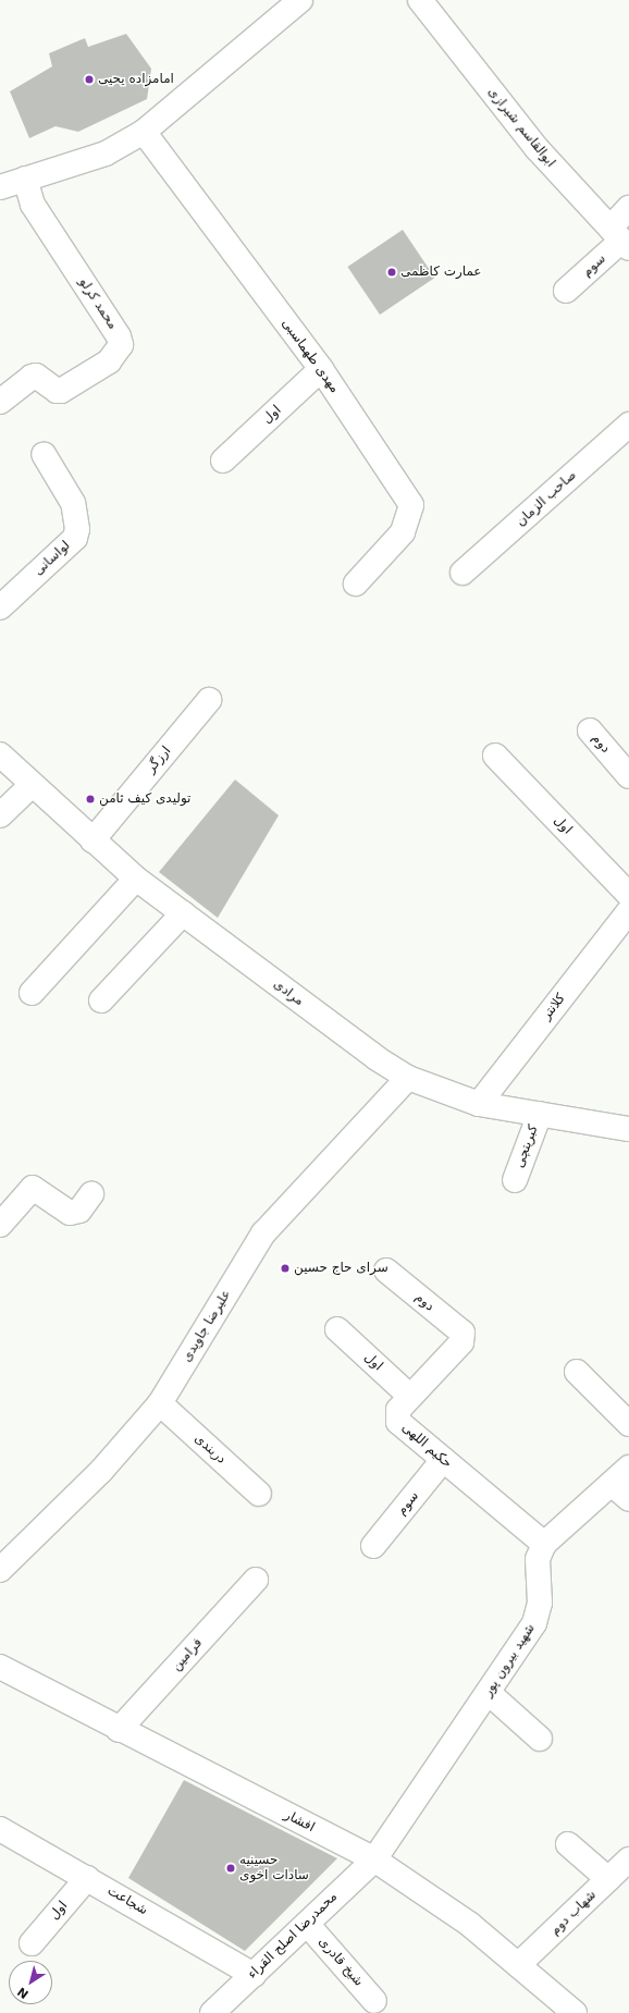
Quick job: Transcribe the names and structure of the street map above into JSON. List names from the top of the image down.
{
  "streets": {
    "street": [
      "ابوالقاسم شیرازی",
      "سوم",
      "محمد کرلو",
      "مهدی طهماسبی",
      "اول",
      "صاحب الزمان",
      "لواسانی",
      "دوم",
      "ارزگر",
      "مرادی",
      "کلانتر",
      "کبریتچی",
      "علیرضا جاویدی",
      "حکیم اللهی",
      "دربندی",
      "فرامین",
      "شهید بیرون پور",
      "افشار",
      "شجاعت",
      "شهاب دوم",
      "محمدرضا اصلح القراء",
      "شیخ قادری"
    ]
  },
  "crossings": [
    ["ابوالقاسم شیرازی", "سوم"],
    ["سوم", "حکیم اللهی"],
    ["مهدی طهماسبی", "اول"],
    ["اول", "حکیم اللهی"],
    ["اول", "شجاعت"],
    ["دوم", "حکیم اللهی"],
    ["ارزگر", "مرادی"],
    ["مرادی", "کلانتر"],
    ["مرادی", "کبریتچی"],
    ["مرادی", "علیرضا جاویدی"],
    ["علیرضا جاویدی", "دربندی"],
    ["حکیم اللهی", "شهید بیرون پور"],
    ["فرامین", "افشار"],
    ["شهید بیرون پور", "افشار"],
    ["شهید بیرون پور", "محمدرضا اصلح القراء"],
    ["افشار", "شهاب دوم"],
    ["افشار", "محمدرضا اصلح القراء"],
    ["شجاعت", "محمدرضا اصلح القراء"],
    ["محمدرضا اصلح القراء", "شیخ قادری"]
  ],
  "places": [
    "امامزاده یحیی",
    "عمارت کاظمی",
    "تولیدی کیف ثامن",
    "سرای حاج حسین",
    "حسینیه سادات اخوی"
  ],
  "north": "bottom left"
}
